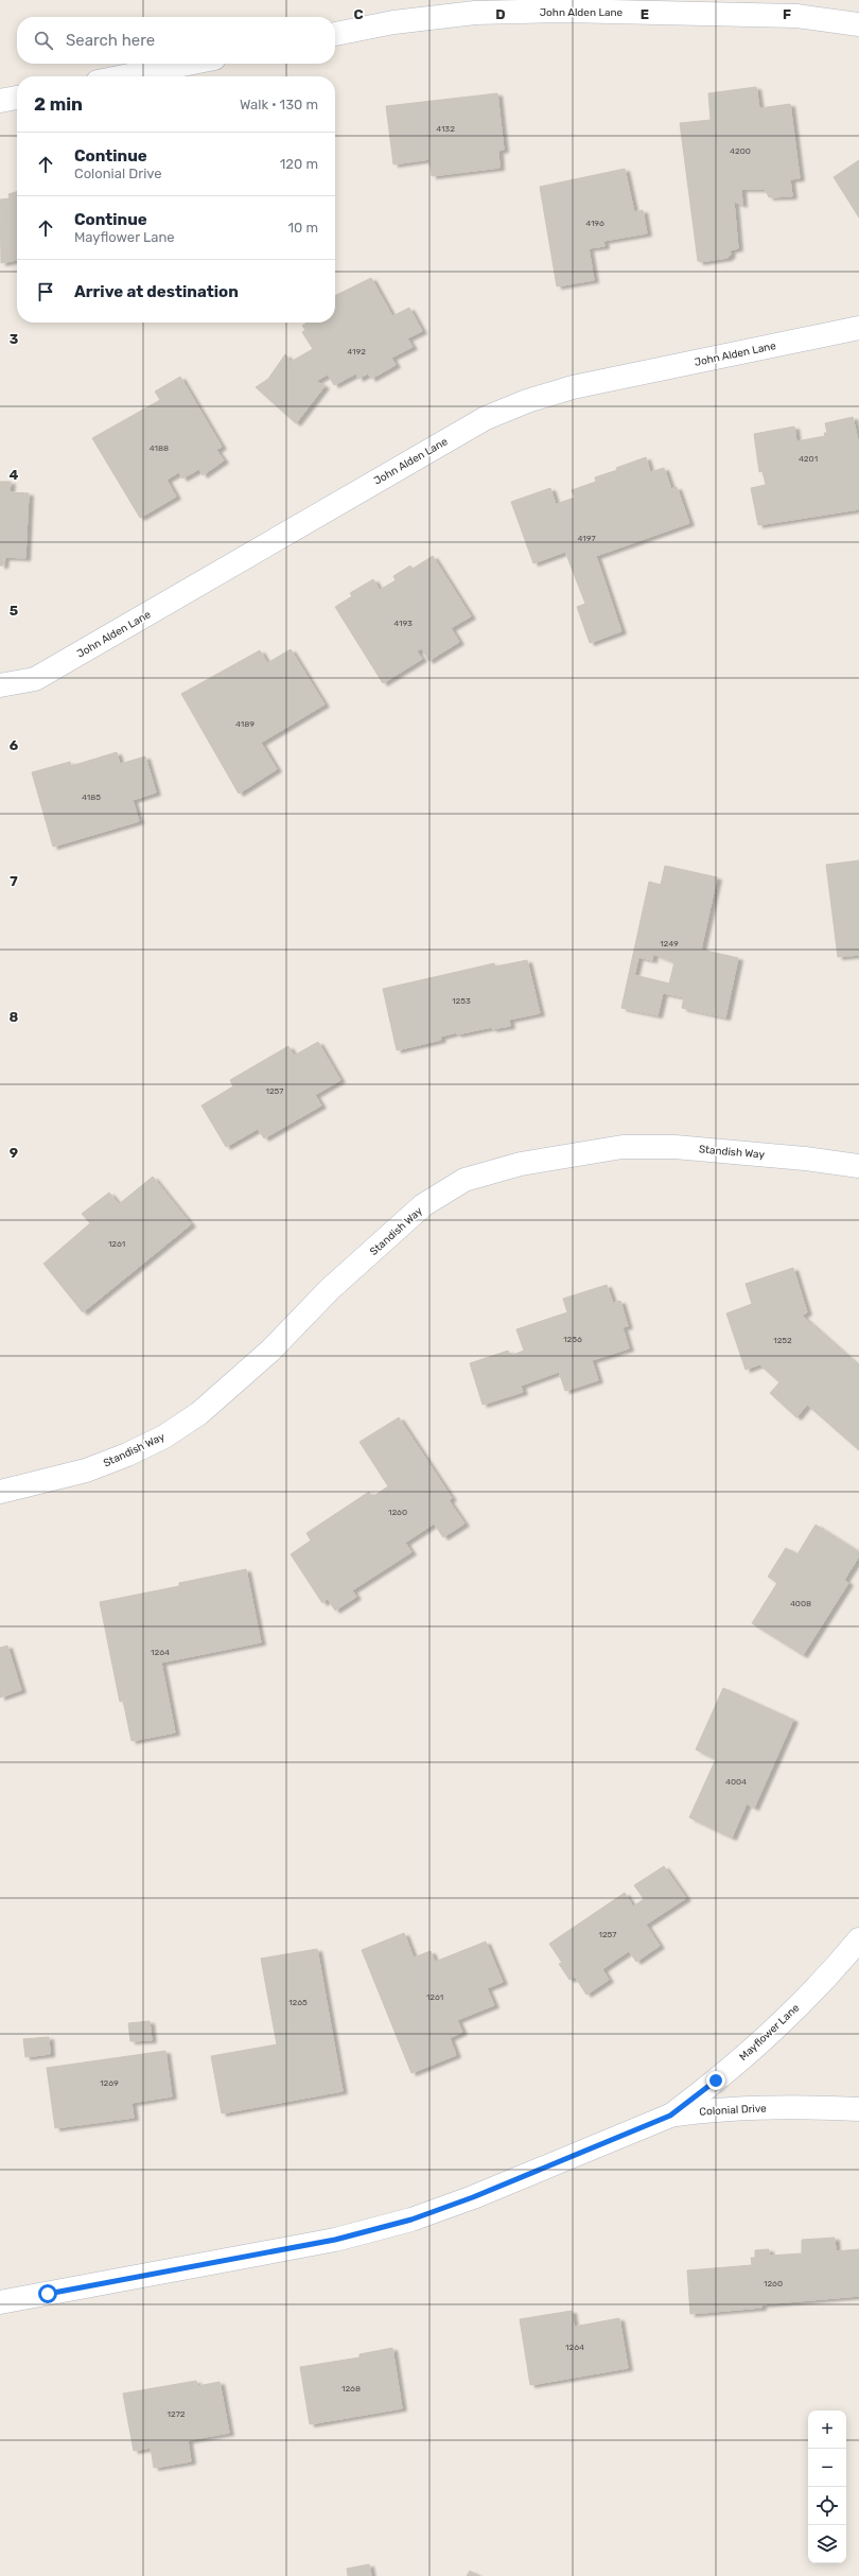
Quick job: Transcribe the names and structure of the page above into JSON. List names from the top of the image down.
{
  "streets": {
    "street": [
      "John Alden Lane",
      "Standish Way",
      "Mayflower Lane",
      "Colonial Drive"
    ]
  },
  "crossings": [
    ["Mayflower Lane", "Colonial Drive"]
  ],
  "house_numbers": [
    "4132",
    "4200",
    "4196",
    "4192",
    "4188",
    "4201",
    "4197",
    "4193",
    "4189",
    "4185",
    "1249",
    "1253",
    "1257",
    "1261",
    "1256",
    "1252",
    "1260",
    "4008",
    "1264",
    "4004",
    "1257",
    "1261",
    "1265",
    "1269",
    "1260",
    "1264",
    "1268",
    "1272"
  ],
  "page": {
    "search": "Search here",
    "heading": ["2 min", "Walk · 130 m"],
    "list": [
      ["Continue", "Colonial Drive", "120 m"],
      ["Continue", "Mayflower Lane", "10 m"],
      "Arrive at destination"
    ],
    "map_buttons": ["+", "−"]
  },
  "grid": {
    "columns": [
      "C",
      "D",
      "E",
      "F"
    ],
    "rows": [
      "3",
      "4",
      "5",
      "6",
      "7",
      "8",
      "9"
    ]
  }
}
